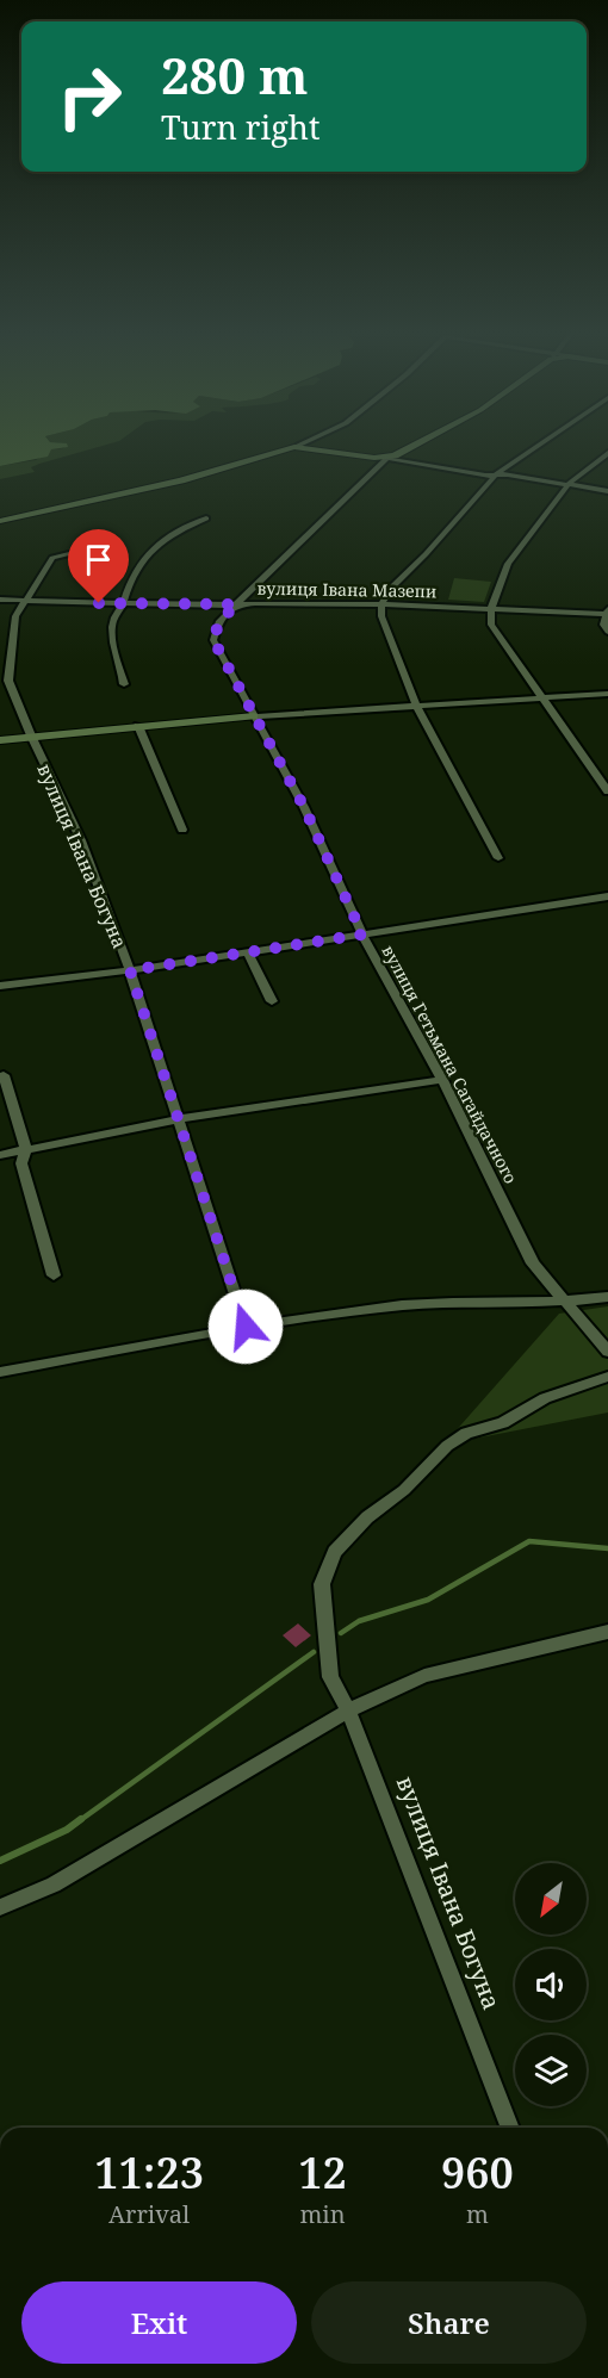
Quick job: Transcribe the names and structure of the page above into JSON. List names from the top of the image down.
{
  "streets": {
    "street": ["вулиця Івана Мазепи", "вулиця Івана Богуна", "вулиця Гетьмана Сагайдачного"]
  },
  "crossings": [
    ["вулиця Івана Мазепи", "вулиця Івана Богуна"],
    ["вулиця Івана Мазепи", "вулиця Гетьмана Сагайдачного"]
  ],
  "north": "bottom left",
  "page": {
    "turn": ["280 m", "Turn right"],
    "eta": [
      "11:23",
      "Arrival",
      "12",
      "min",
      "960",
      "m"
    ],
    "buttons": ["Exit", "Share"]
  }
}
